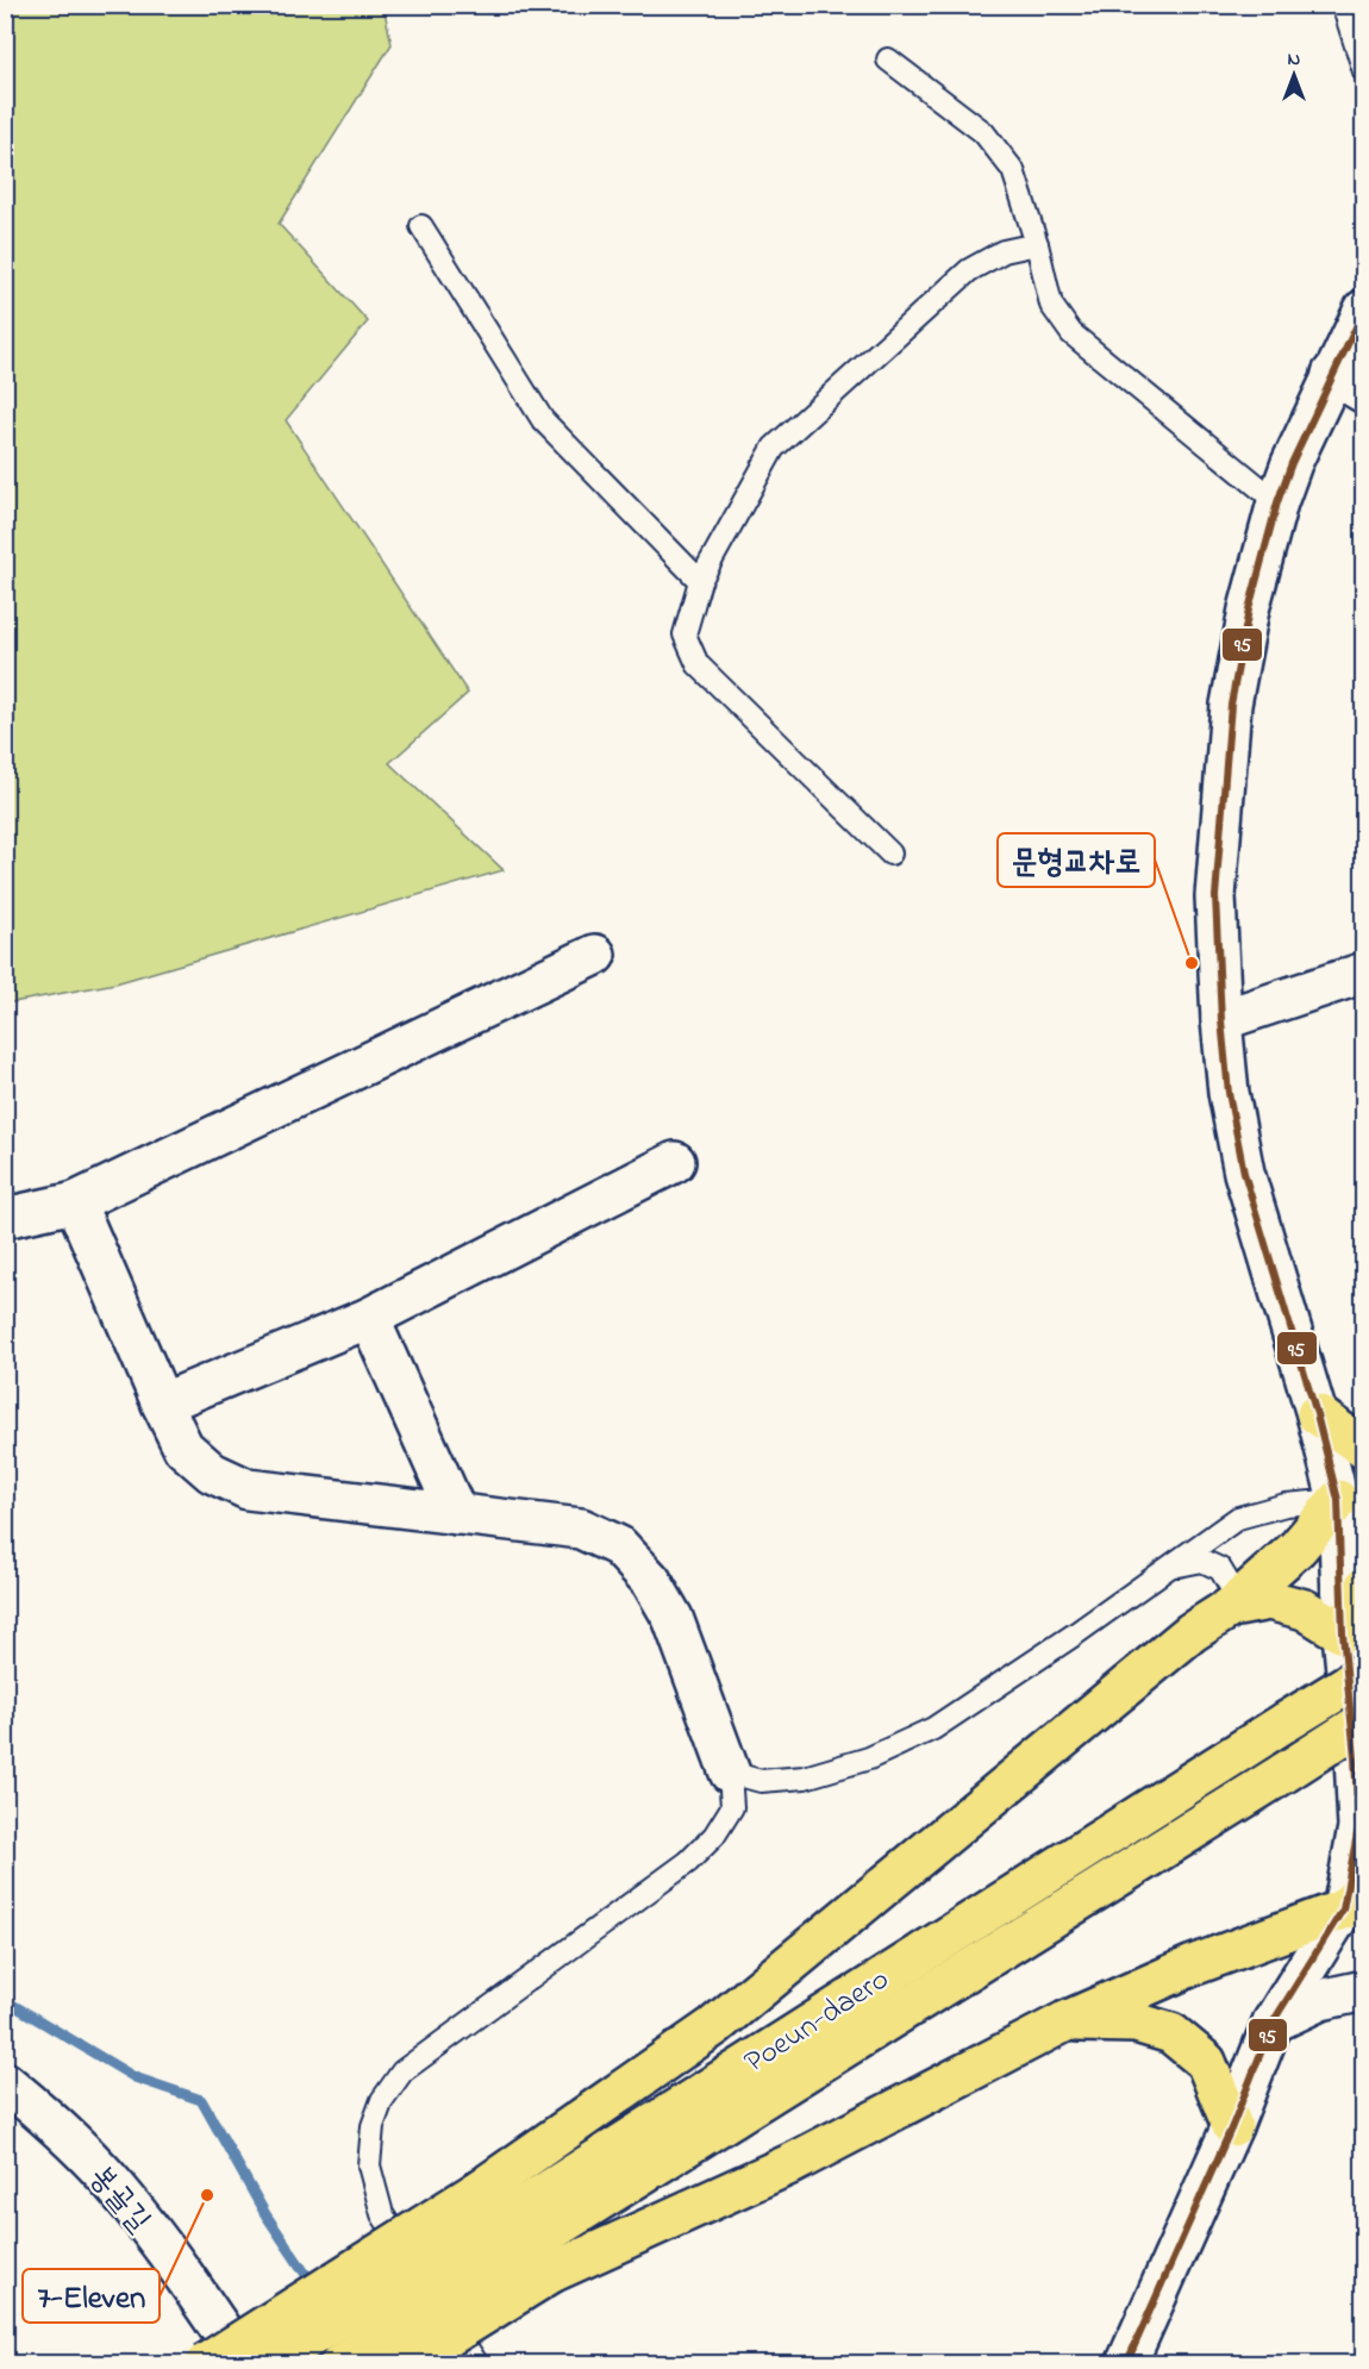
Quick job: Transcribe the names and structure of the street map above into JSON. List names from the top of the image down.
{
  "streets": {
    "highway": ["Poeun-daero"],
    "street": ["봉골길"]
  },
  "places": ["문형교차로", "7-Eleven"],
  "lines": ["transit line 95"],
  "north": "top"
}
